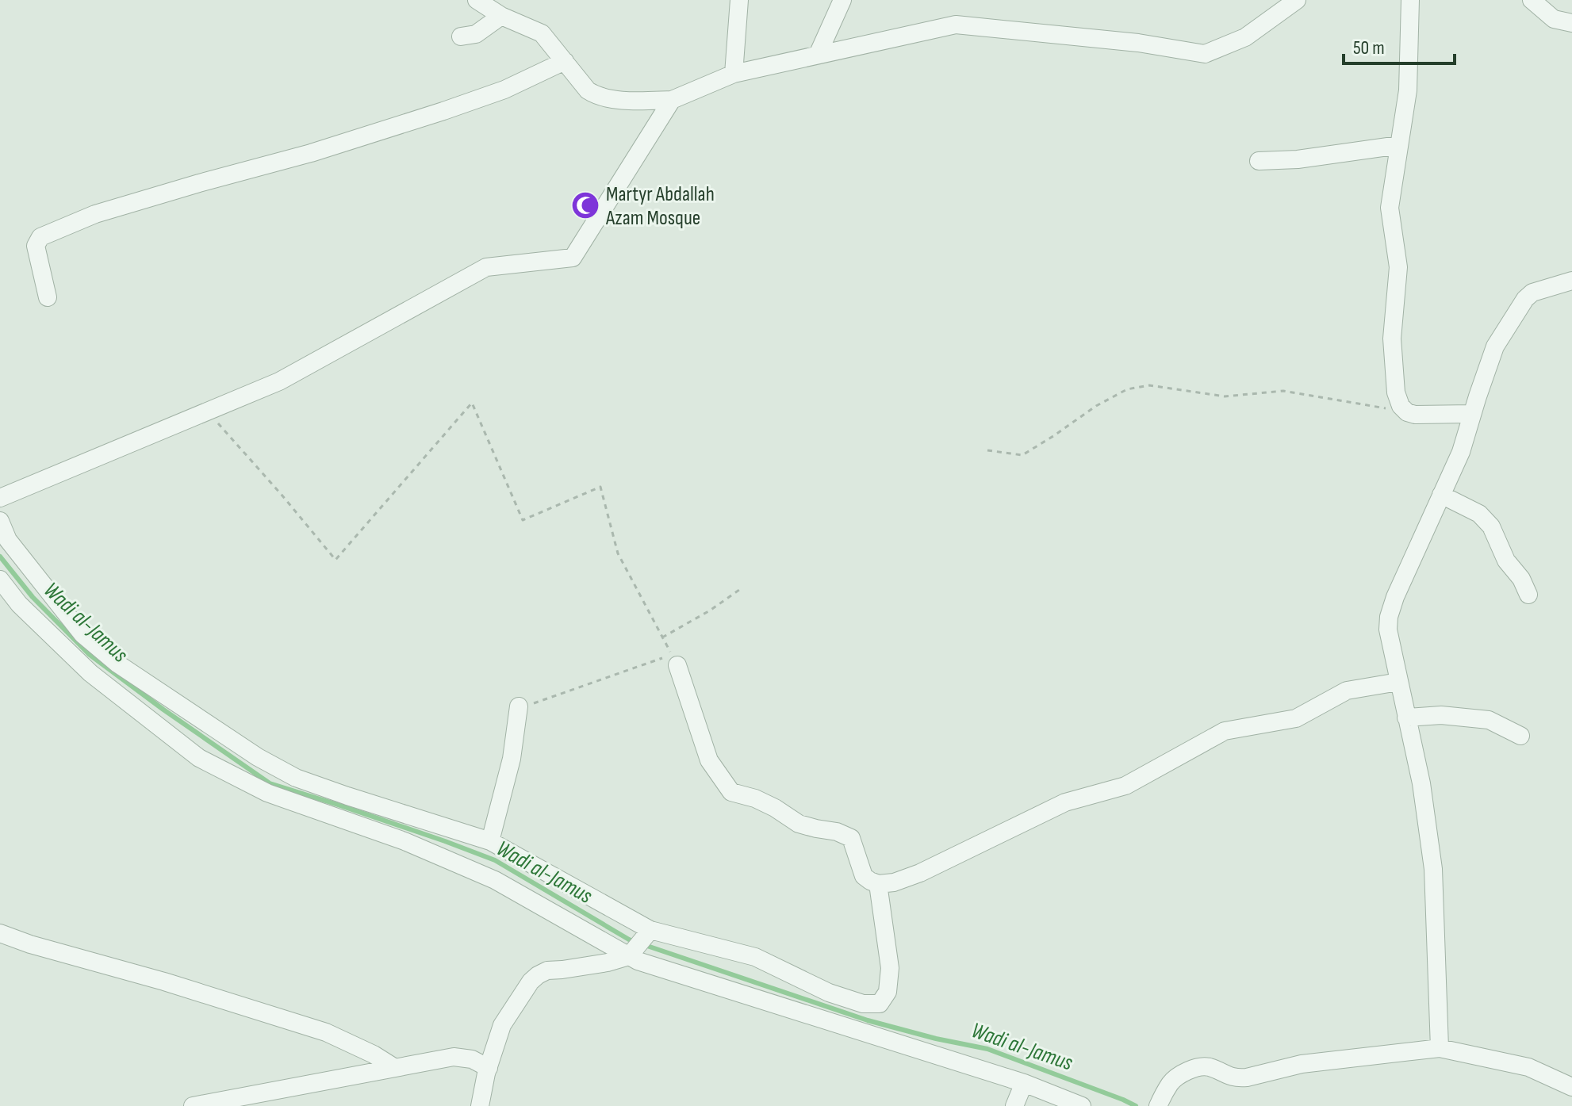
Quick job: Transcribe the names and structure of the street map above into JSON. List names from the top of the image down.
{
  "water": ["Wadi al-Jamus"],
  "places": {
    "mosque": ["Martyr Abdallah Azam Mosque"]
  },
  "scale_bar": "50 m"
}
